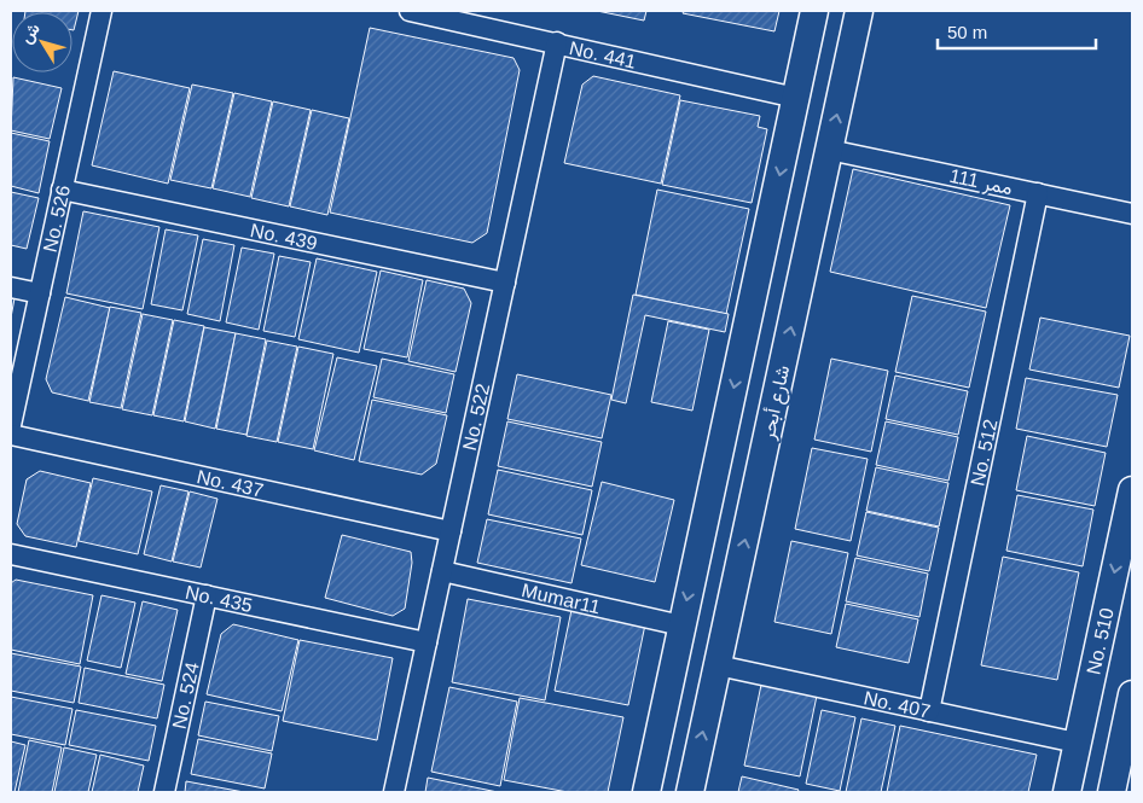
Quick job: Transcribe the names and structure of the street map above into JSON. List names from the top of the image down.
{
  "streets": {
    "street": [
      "No. 441",
      "ممر 111",
      "No. 526",
      "No. 439",
      "شارع أبحر",
      "No. 522",
      "No. 512",
      "No. 437",
      "Mumar11",
      "No. 435",
      "No. 510",
      "No. 524",
      "No. 407"
    ]
  },
  "crossings": [
    ["No. 441", "No. 522"],
    ["ممر 111", "شارع أبحر"],
    ["ممر 111", "No. 512"],
    ["No. 526", "No. 439"],
    ["No. 439", "No. 522"],
    ["شارع أبحر", "No. 407"],
    ["No. 522", "No. 437"],
    ["No. 522", "Mumar11"],
    ["No. 522", "No. 435"],
    ["No. 512", "No. 407"],
    ["No. 435", "No. 524"],
    ["No. 510", "No. 407"]
  ],
  "one_way": ["No. 510"],
  "scale_bar": "50 m",
  "north": "top left"
}
